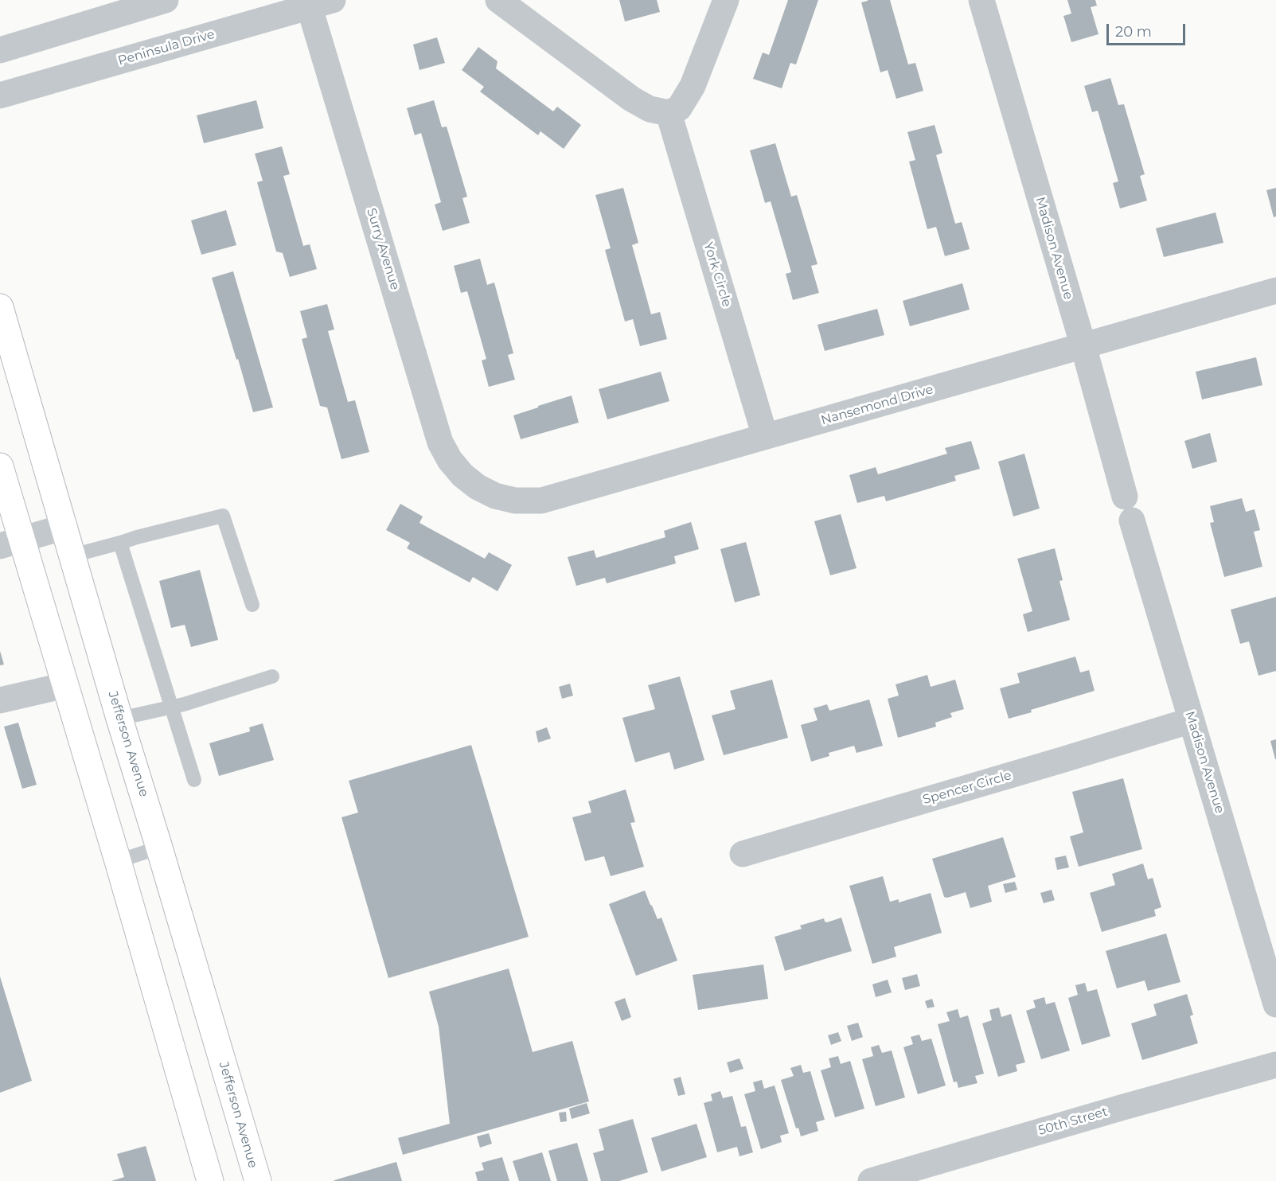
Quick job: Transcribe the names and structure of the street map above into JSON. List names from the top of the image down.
{
  "streets": {
    "main road": ["Jefferson Avenue"],
    "street": [
      "Peninsula Drive",
      "Madison Avenue",
      "Surry Avenue",
      "York Circle",
      "Nansemond Drive",
      "Spencer Circle",
      "50th Street"
    ]
  },
  "crossings": [
    ["Peninsula Drive", "Surry Avenue"],
    ["Madison Avenue", "Nansemond Drive"],
    ["Madison Avenue", "Spencer Circle"],
    ["Surry Avenue", "Nansemond Drive"],
    ["York Circle", "Nansemond Drive"]
  ],
  "scale_bar": "20 m"
}
